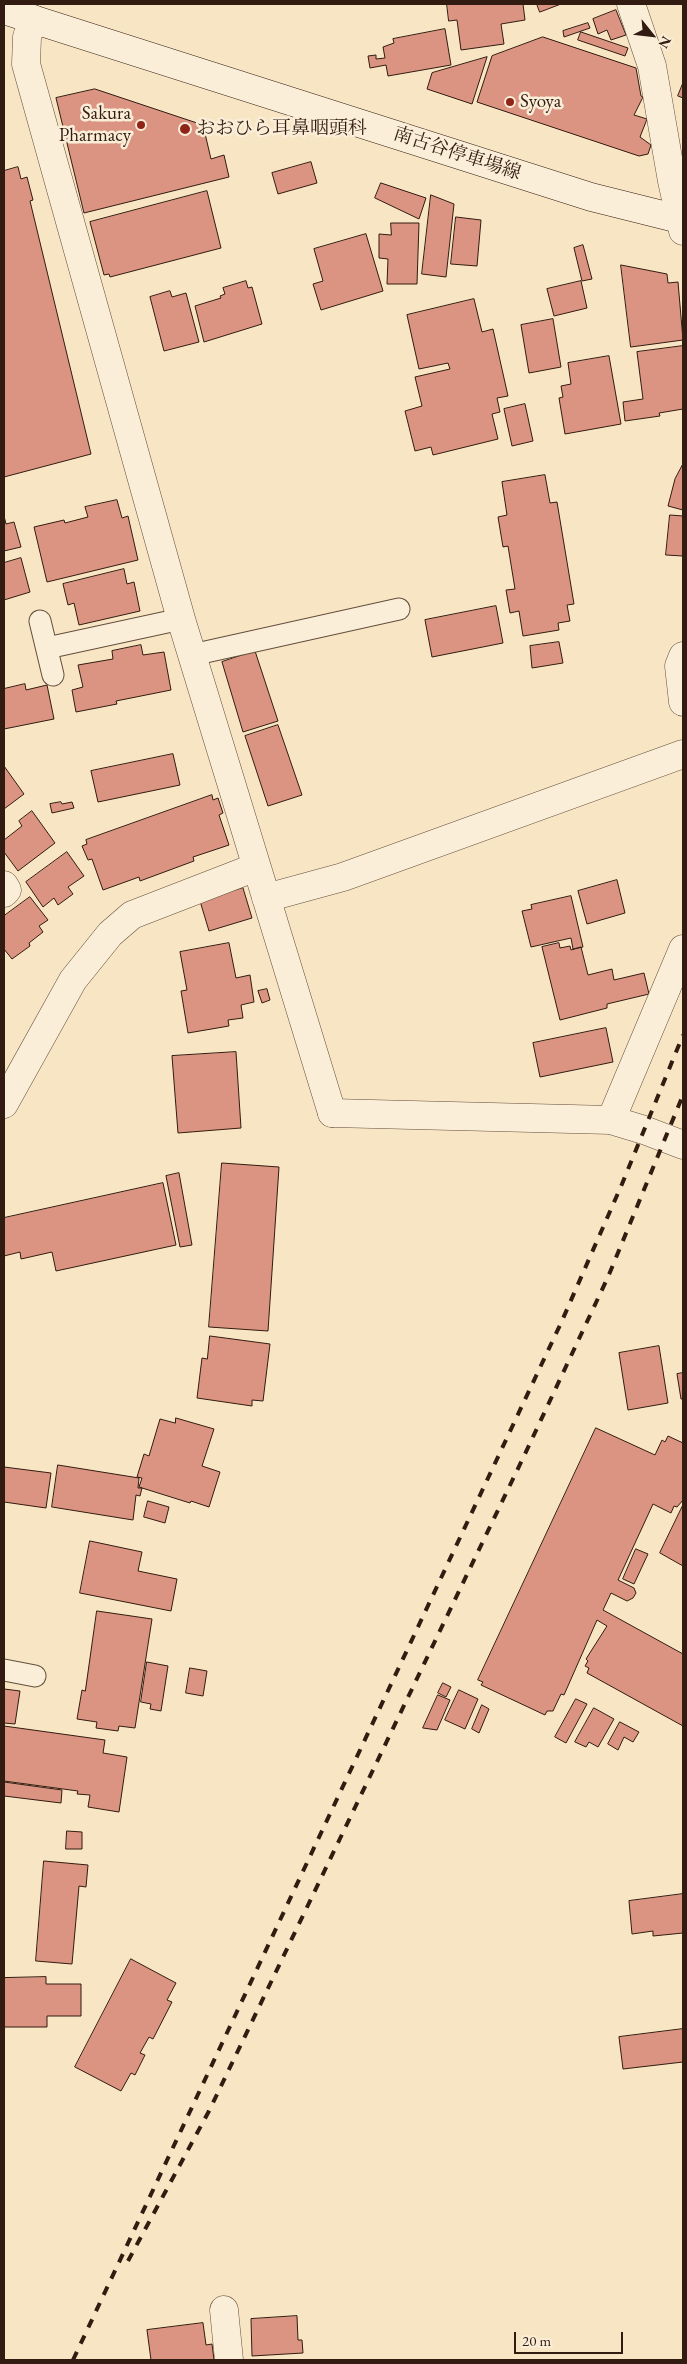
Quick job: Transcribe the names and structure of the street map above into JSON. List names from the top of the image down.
{
  "streets": {
    "street": ["南古谷停車場線"]
  },
  "places": ["Syoya", "Sakura Pharmacy", "おおひら耳鼻咽頭科"],
  "scale_bar": "20 m",
  "north": "bottom right"
}
